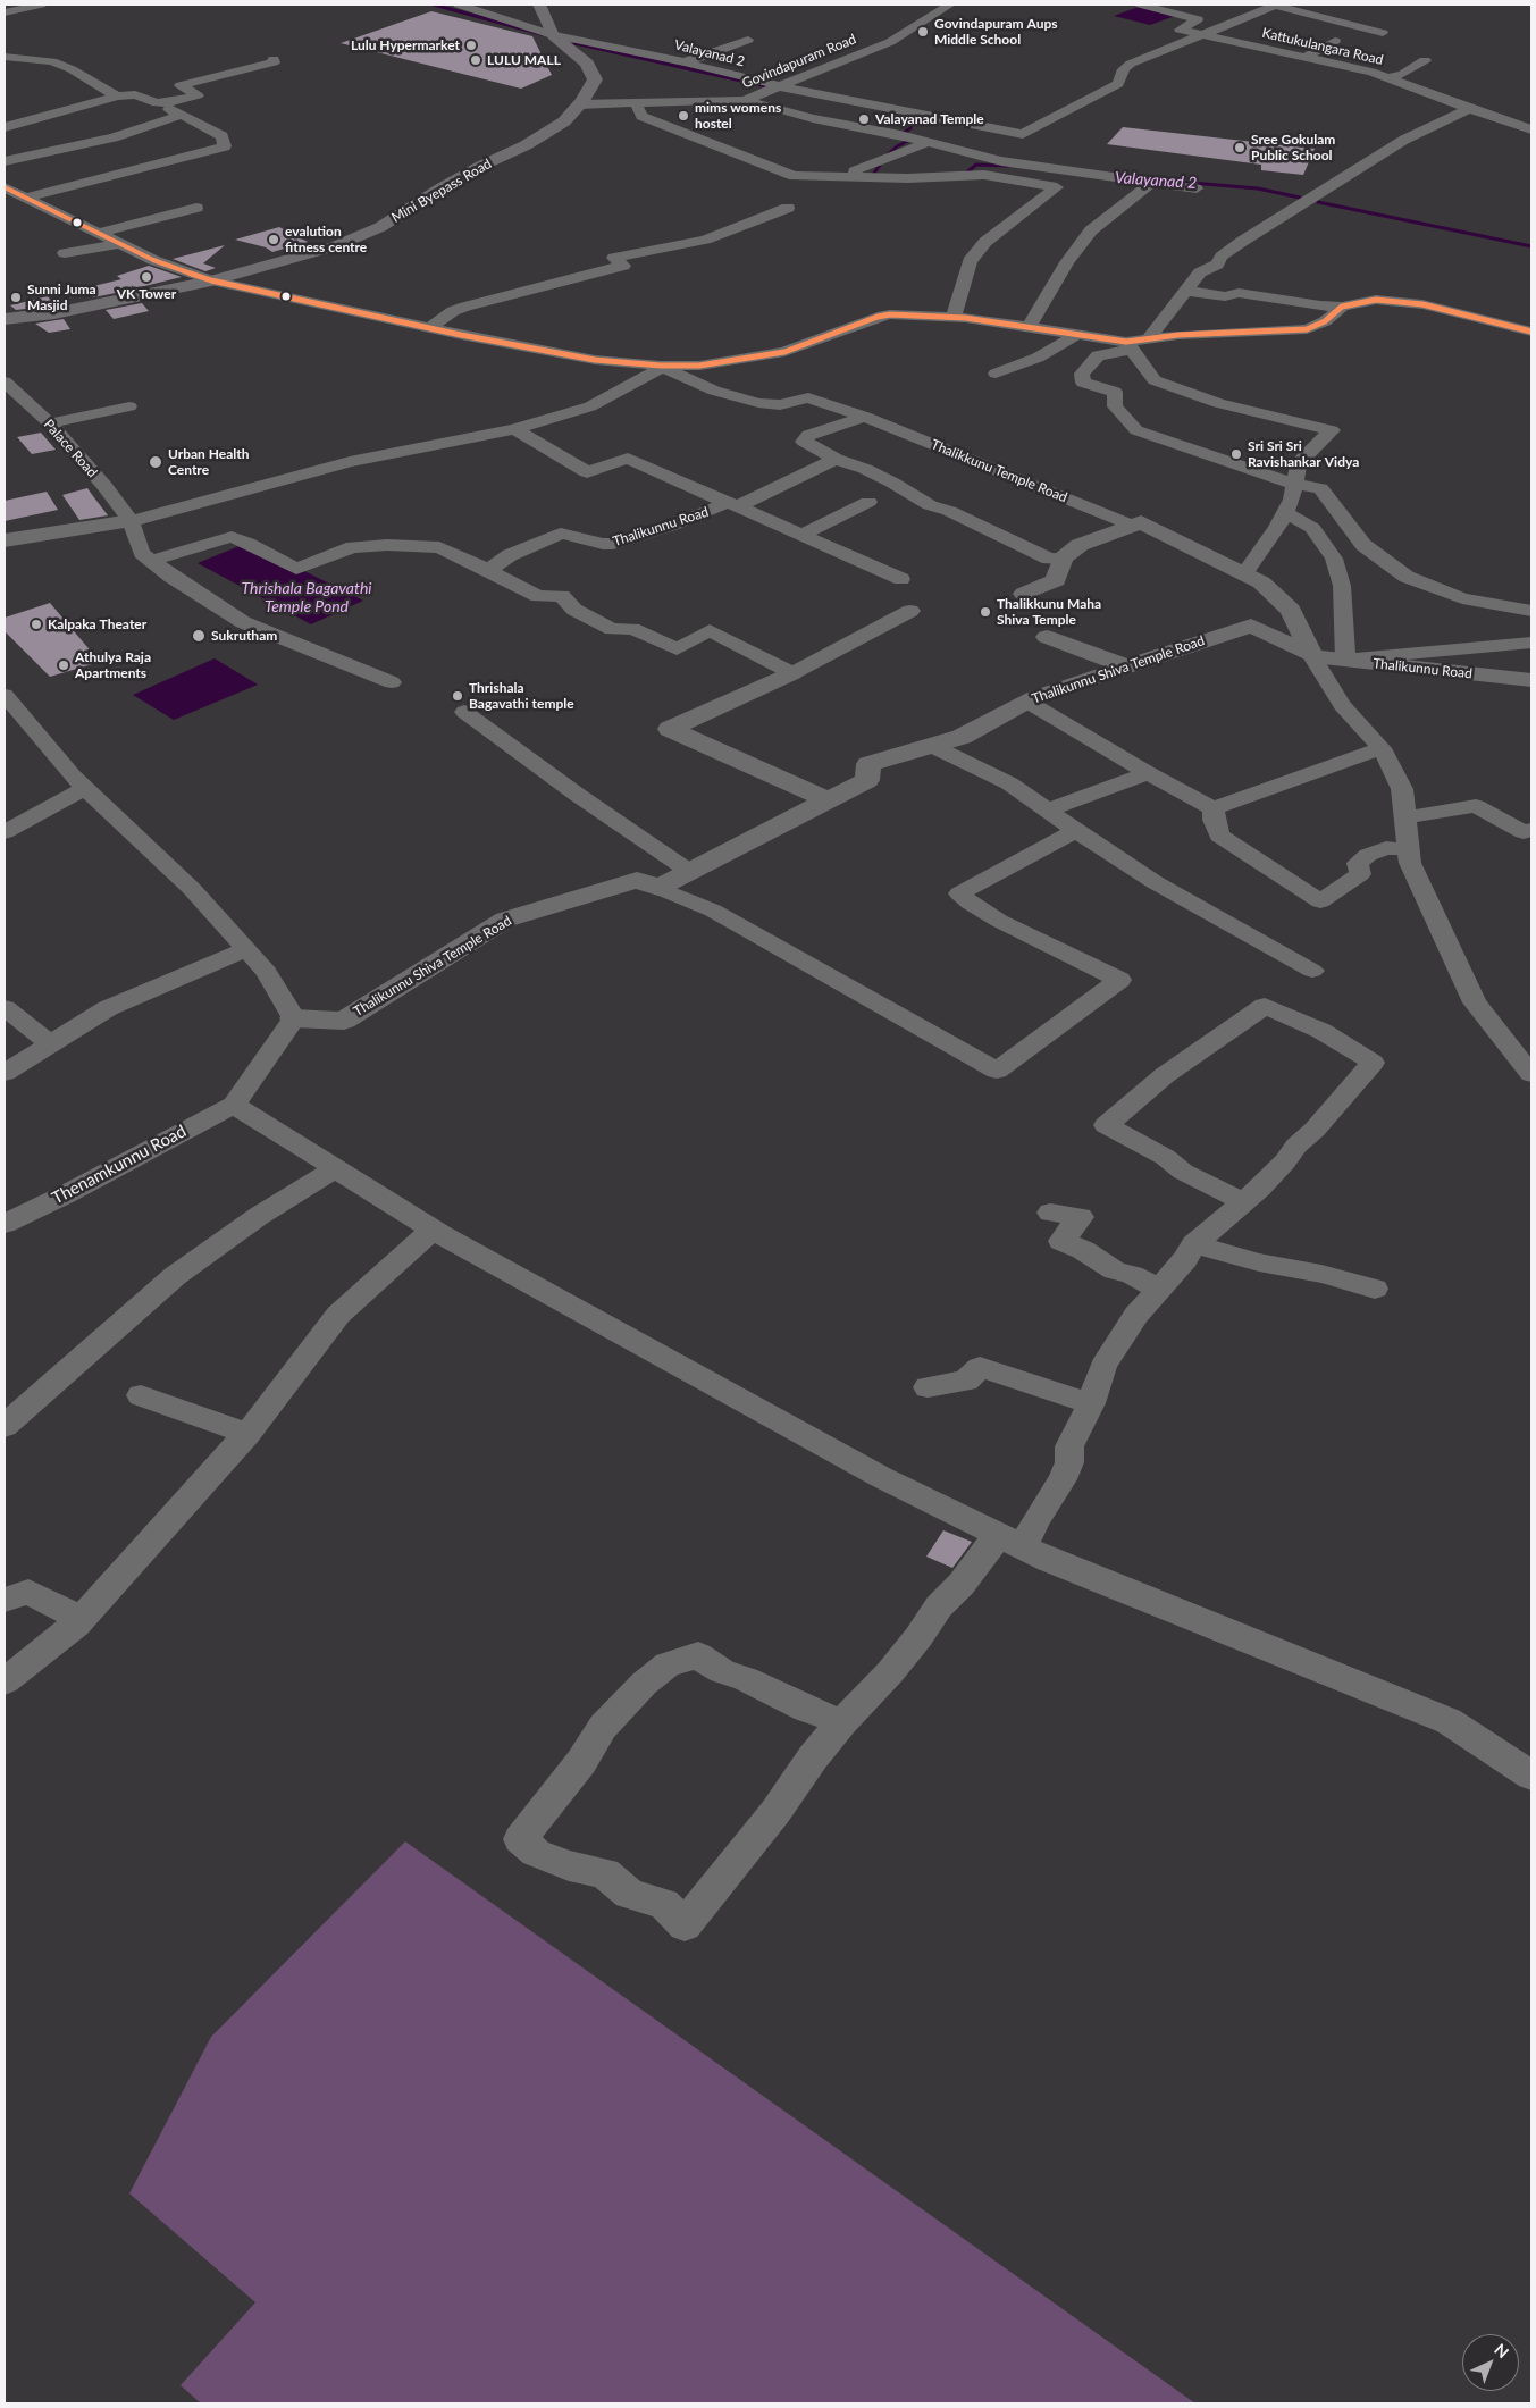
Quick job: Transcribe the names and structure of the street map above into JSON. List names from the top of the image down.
{
  "streets": {
    "main road": ["Mini Byepass Road"],
    "street": [
      "Kattukulangara Road",
      "Valayanad 2",
      "Govindapuram Road",
      "Palace Road",
      "Thalikkunu Temple Road",
      "Thalikunnu Road",
      "Thalikunnu Shiva Temple Road",
      "Thenamkunnu Road"
    ]
  },
  "crossings": [
    ["Kattukulangara Road", "Valayanad 2"],
    ["Valayanad 2", "Govindapuram Road"],
    ["Valayanad 2", "Mini Byepass Road"],
    ["Govindapuram Road", "Mini Byepass Road"],
    ["Thalikunnu Road", "Thalikunnu Shiva Temple Road"]
  ],
  "water": ["Valayanad 2", "Thrishala Bagavathi Temple Pond"],
  "places": [
    "Govindapuram Aups Middle School",
    "Lulu Hypermarket",
    "LULU MALL",
    "mims womens hostel",
    "Valayanad Temple",
    "Sree Gokulam Public School",
    "evalution fitness centre",
    "VK Tower",
    "Sunni Juma Masjid",
    "Sri Sri Sri Ravishankar Vidya",
    "Urban Health Centre",
    "Thalikkunu Maha Shiva Temple",
    "Kalpaka Theater",
    "Sukrutham",
    "Athulya Raja Apartments",
    "Thrishala Bagavathi temple"
  ],
  "north": "top right"
}
